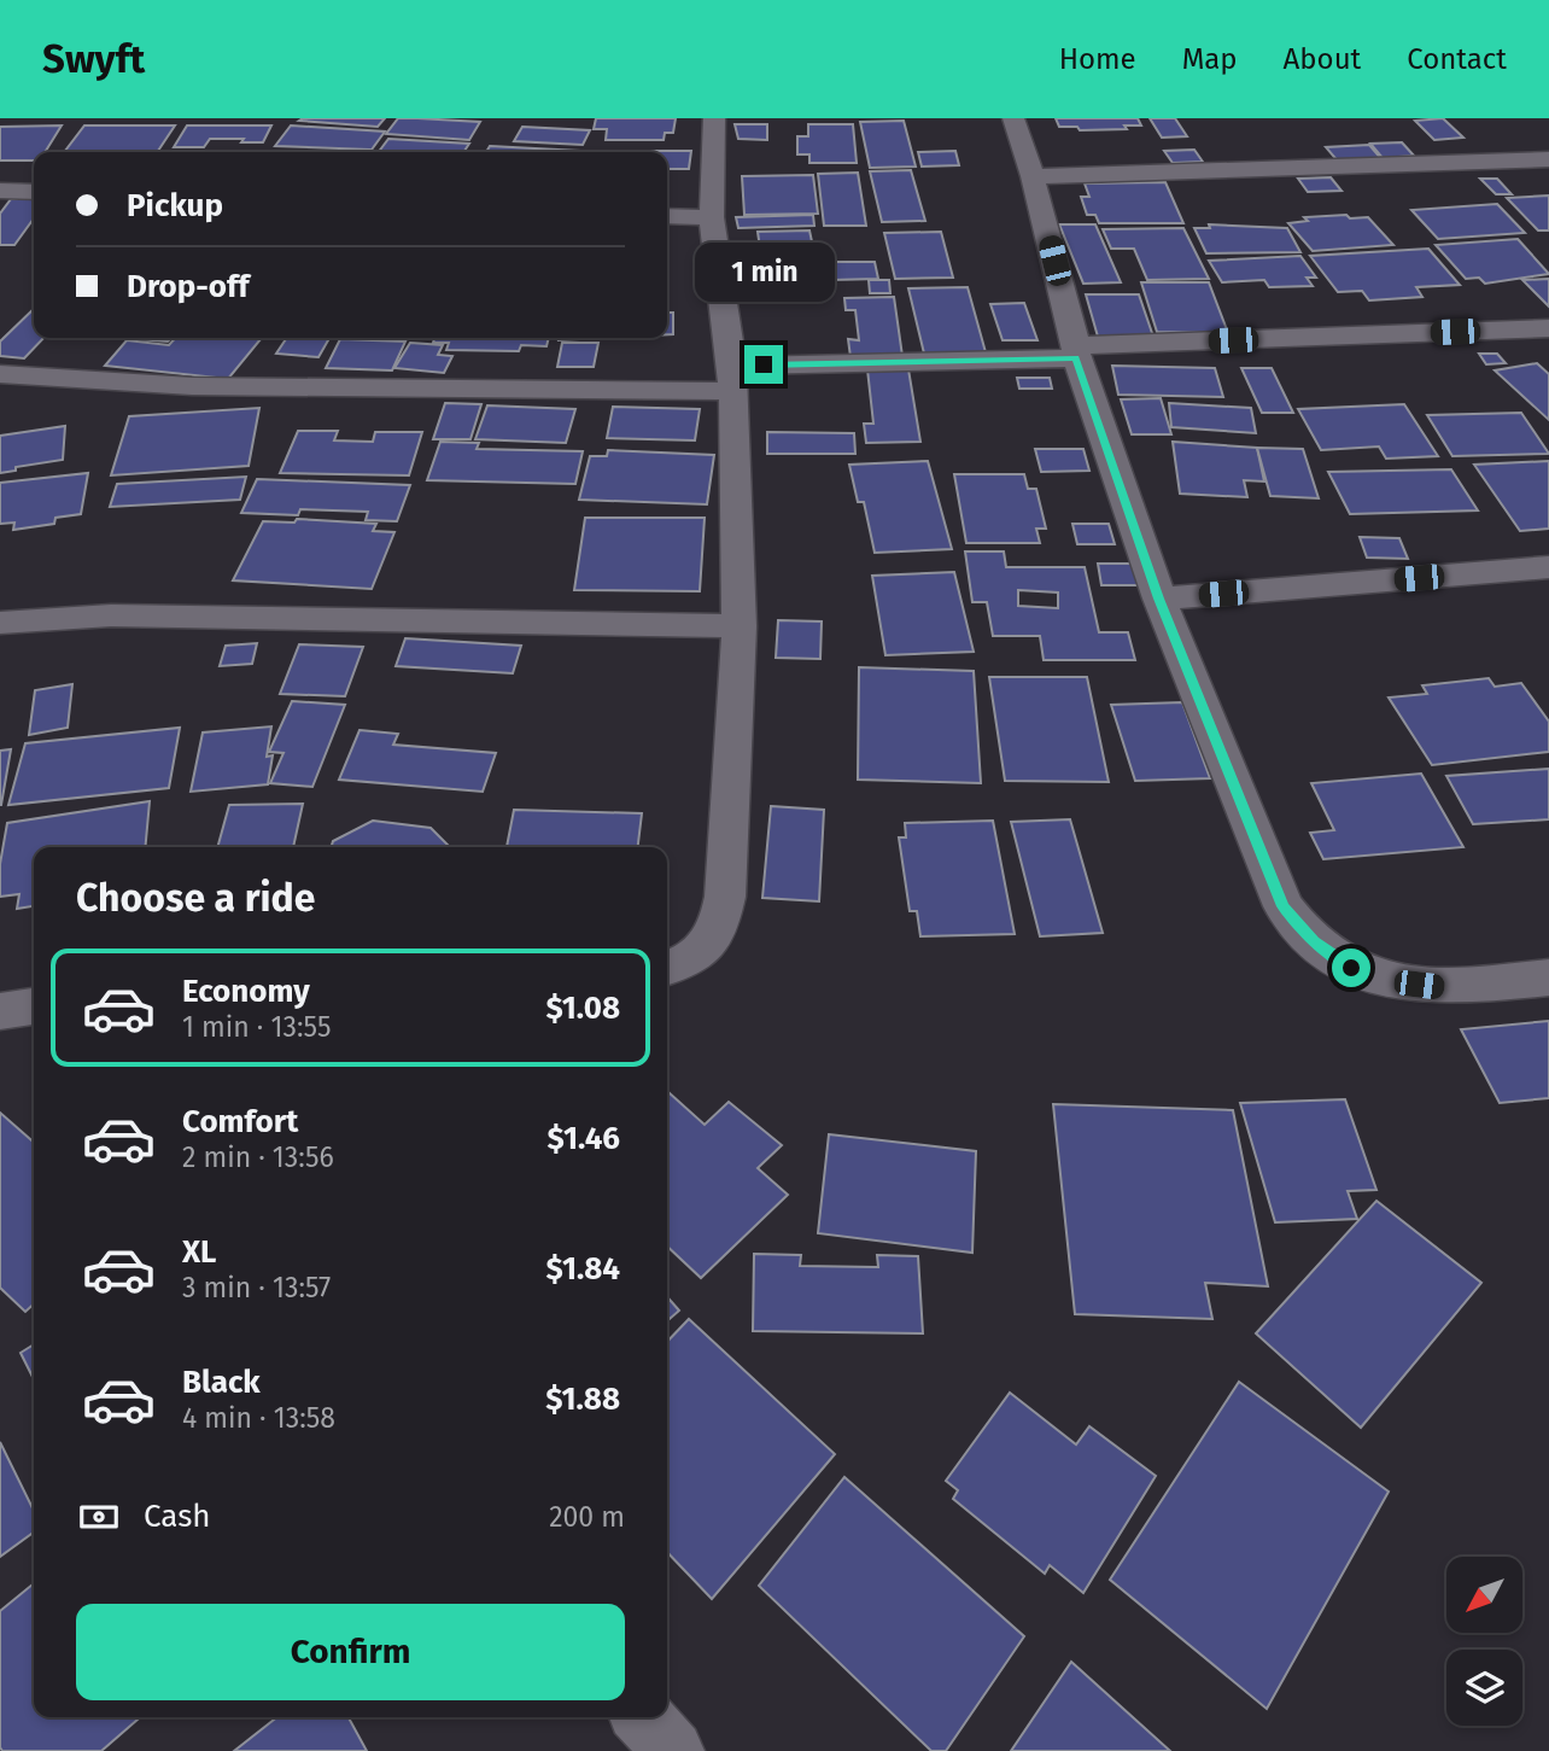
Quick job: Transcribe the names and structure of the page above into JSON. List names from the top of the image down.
{
  "north": "bottom left",
  "page": {
    "header": "Swyft",
    "nav": [
      "Home",
      "Map",
      "About",
      "Contact"
    ],
    "banner": ["Pickup", "Drop-off"],
    "bubble": "1 min",
    "heading": "Choose a ride",
    "list": [
      {
        "name": "Economy",
        "note": "1 min · 13:55",
        "value": "$1.08"
      },
      {
        "name": "Comfort",
        "note": "2 min · 13:56",
        "value": "$1.46"
      },
      {
        "name": "XL",
        "note": "3 min · 13:57",
        "value": "$1.84"
      },
      {
        "name": "Black",
        "note": "4 min · 13:58",
        "value": "$1.88"
      }
    ],
    "pay": ["Cash", "200 m"],
    "buttons": "Confirm"
  }
}
